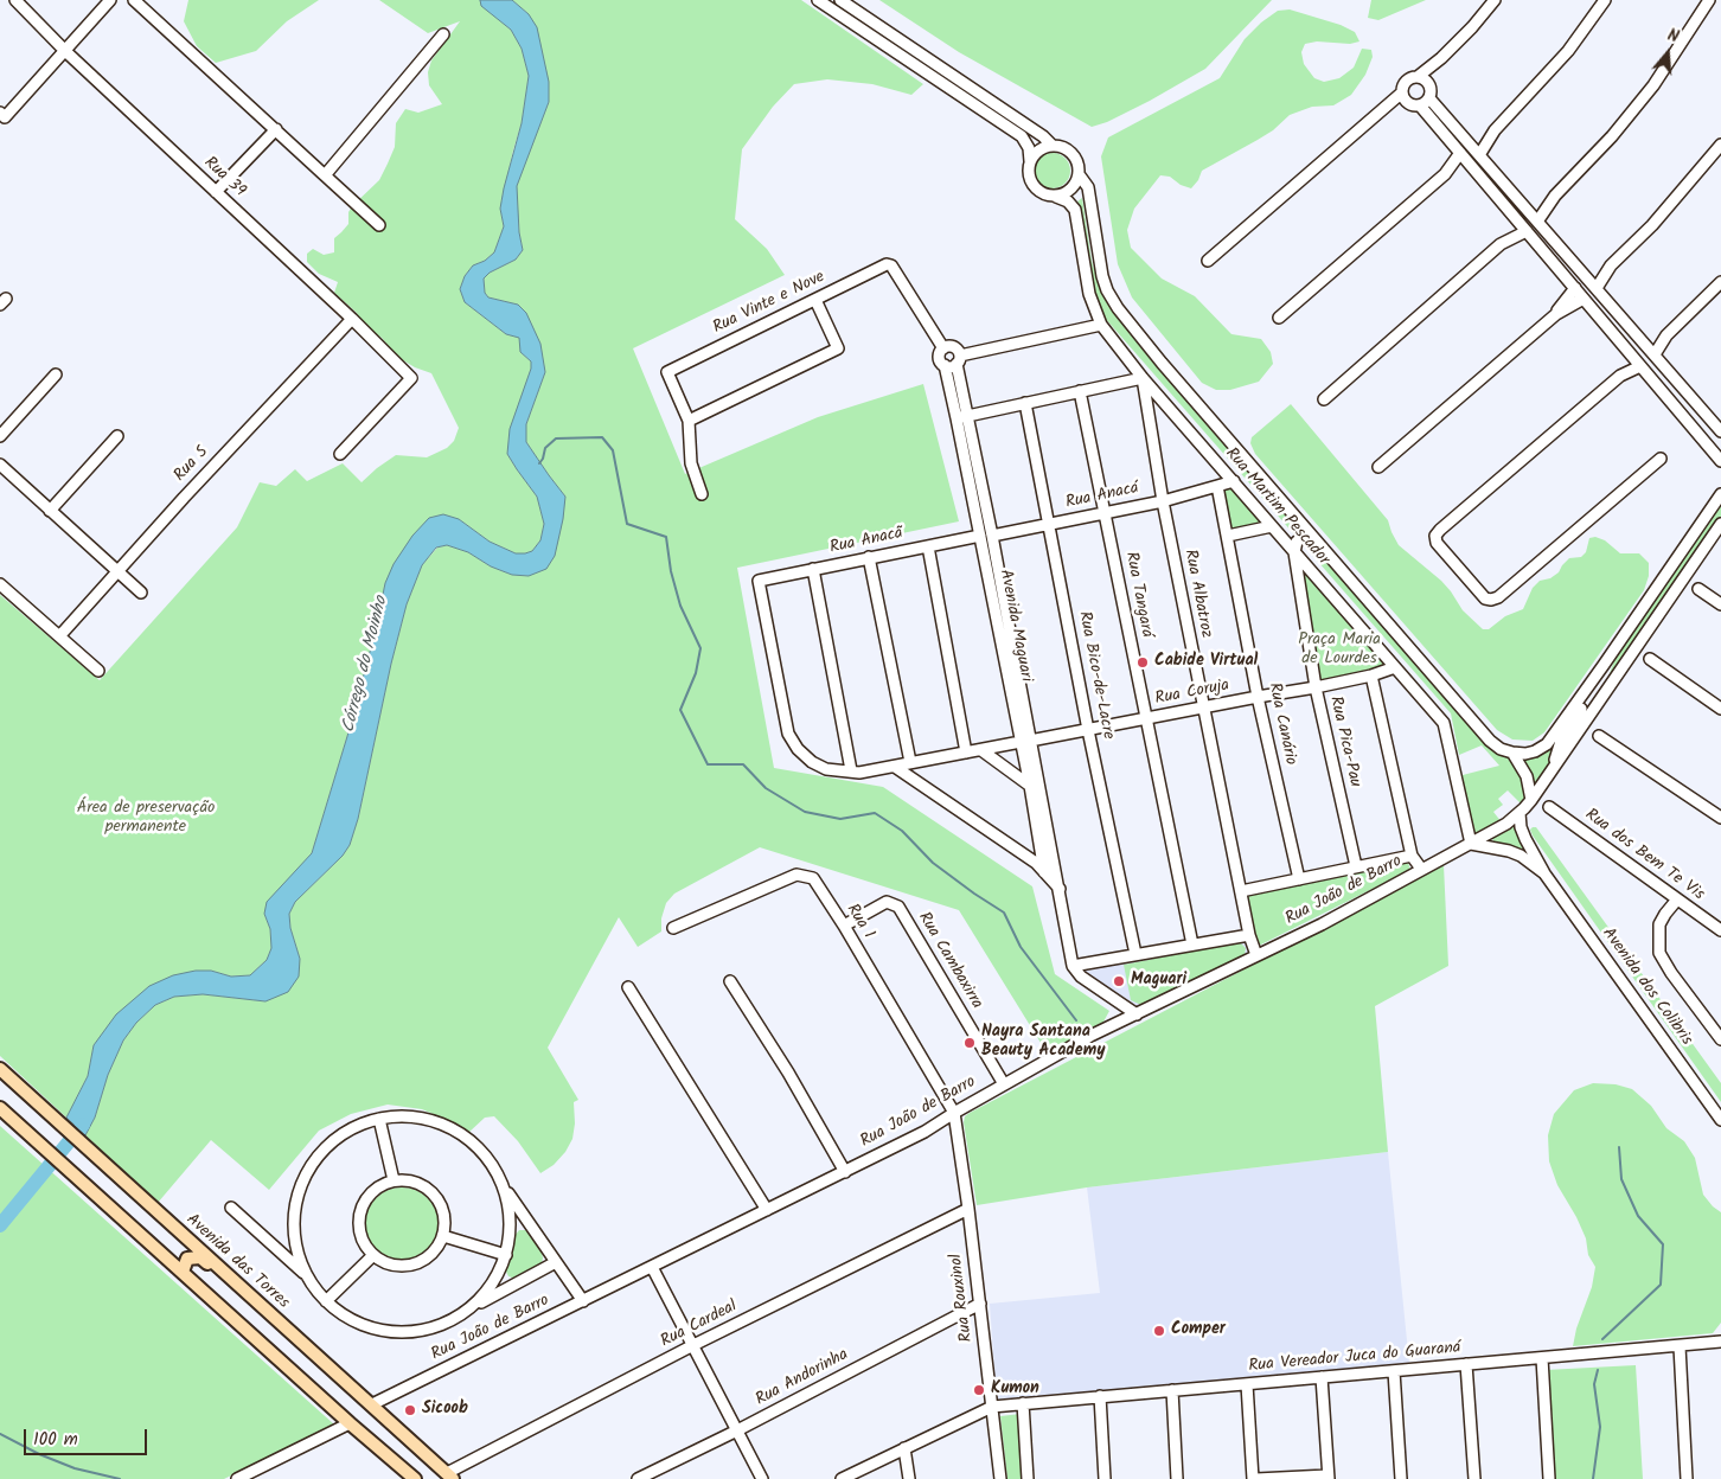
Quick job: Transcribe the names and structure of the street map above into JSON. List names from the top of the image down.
{
  "streets": {
    "main road": ["Avenida das Torres"],
    "street": [
      "Rua 39",
      "Rua Vinte e Nove",
      "Rua S",
      "Rua Anacá",
      "Rua Martim Pescador",
      "Rua Anacã",
      "Rua Albatroz",
      "Rua Tangará",
      "Avenida Maguari",
      "Rua Bico-de-Lacre",
      "Rua Coruja",
      "Rua Canário",
      "Rua Pica-Pau",
      "Rua dos Bem Te Vis",
      "Rua João de Barro",
      "Rua 1",
      "Rua Cambaxirra",
      "Avenida dos Colibris",
      "Rua Rouxinol",
      "Rua Cardeal",
      "Rua Vereador Juca do Guaraná",
      "Rua Andorinha"
    ]
  },
  "crossings": [
    ["Rua 39", "Rua S"],
    ["Rua Vinte e Nove", "Avenida Maguari"],
    ["Rua Anacá", "Rua Albatroz"],
    ["Rua Anacá", "Rua Tangará"],
    ["Rua Anacá", "Avenida Maguari"],
    ["Rua Anacá", "Rua Bico-de-Lacre"],
    ["Rua Anacá", "Rua Canário"],
    ["Rua Martim Pescador", "Rua Albatroz"],
    ["Rua Martim Pescador", "Rua Coruja"],
    ["Rua Martim Pescador", "Rua Pica-Pau"],
    ["Rua Martim Pescador", "Rua João de Barro"],
    ["Rua Martim Pescador", "Avenida dos Colibris"],
    ["Rua Anacã", "Avenida Maguari"],
    ["Rua Anacã", "Rua Coruja"],
    ["Rua Albatroz", "Rua Coruja"],
    ["Rua Albatroz", "Rua João de Barro"],
    ["Rua Tangará", "Rua Coruja"],
    ["Avenida Maguari", "Rua Coruja"],
    ["Rua Bico-de-Lacre", "Rua Coruja"],
    ["Rua Coruja", "Rua Canário"],
    ["Rua Coruja", "Rua Pica-Pau"],
    ["Rua João de Barro", "Rua 1"],
    ["Rua João de Barro", "Rua Cambaxirra"],
    ["Rua João de Barro", "Avenida dos Colibris"],
    ["Rua João de Barro", "Avenida das Torres"],
    ["Rua João de Barro", "Rua Rouxinol"],
    ["Rua 1", "Rua Cambaxirra"],
    ["Rua 1", "Rua Rouxinol"],
    ["Avenida das Torres", "Rua Cardeal"],
    ["Rua Rouxinol", "Rua Cardeal"],
    ["Rua Rouxinol", "Rua Vereador Juca do Guaraná"],
    ["Rua Rouxinol", "Rua Andorinha"]
  ],
  "water": ["Córrego do Moinho"],
  "parks": ["Praça Maria de Lourdes", "Área de preservação permanente"],
  "places": [
    "Cabide Virtual",
    "Maguari",
    "Nayra Santana Beauty Academy",
    "Comper",
    "Kumon",
    "Sicoob"
  ],
  "scale_bar": "100 m",
  "north": "top"
}
